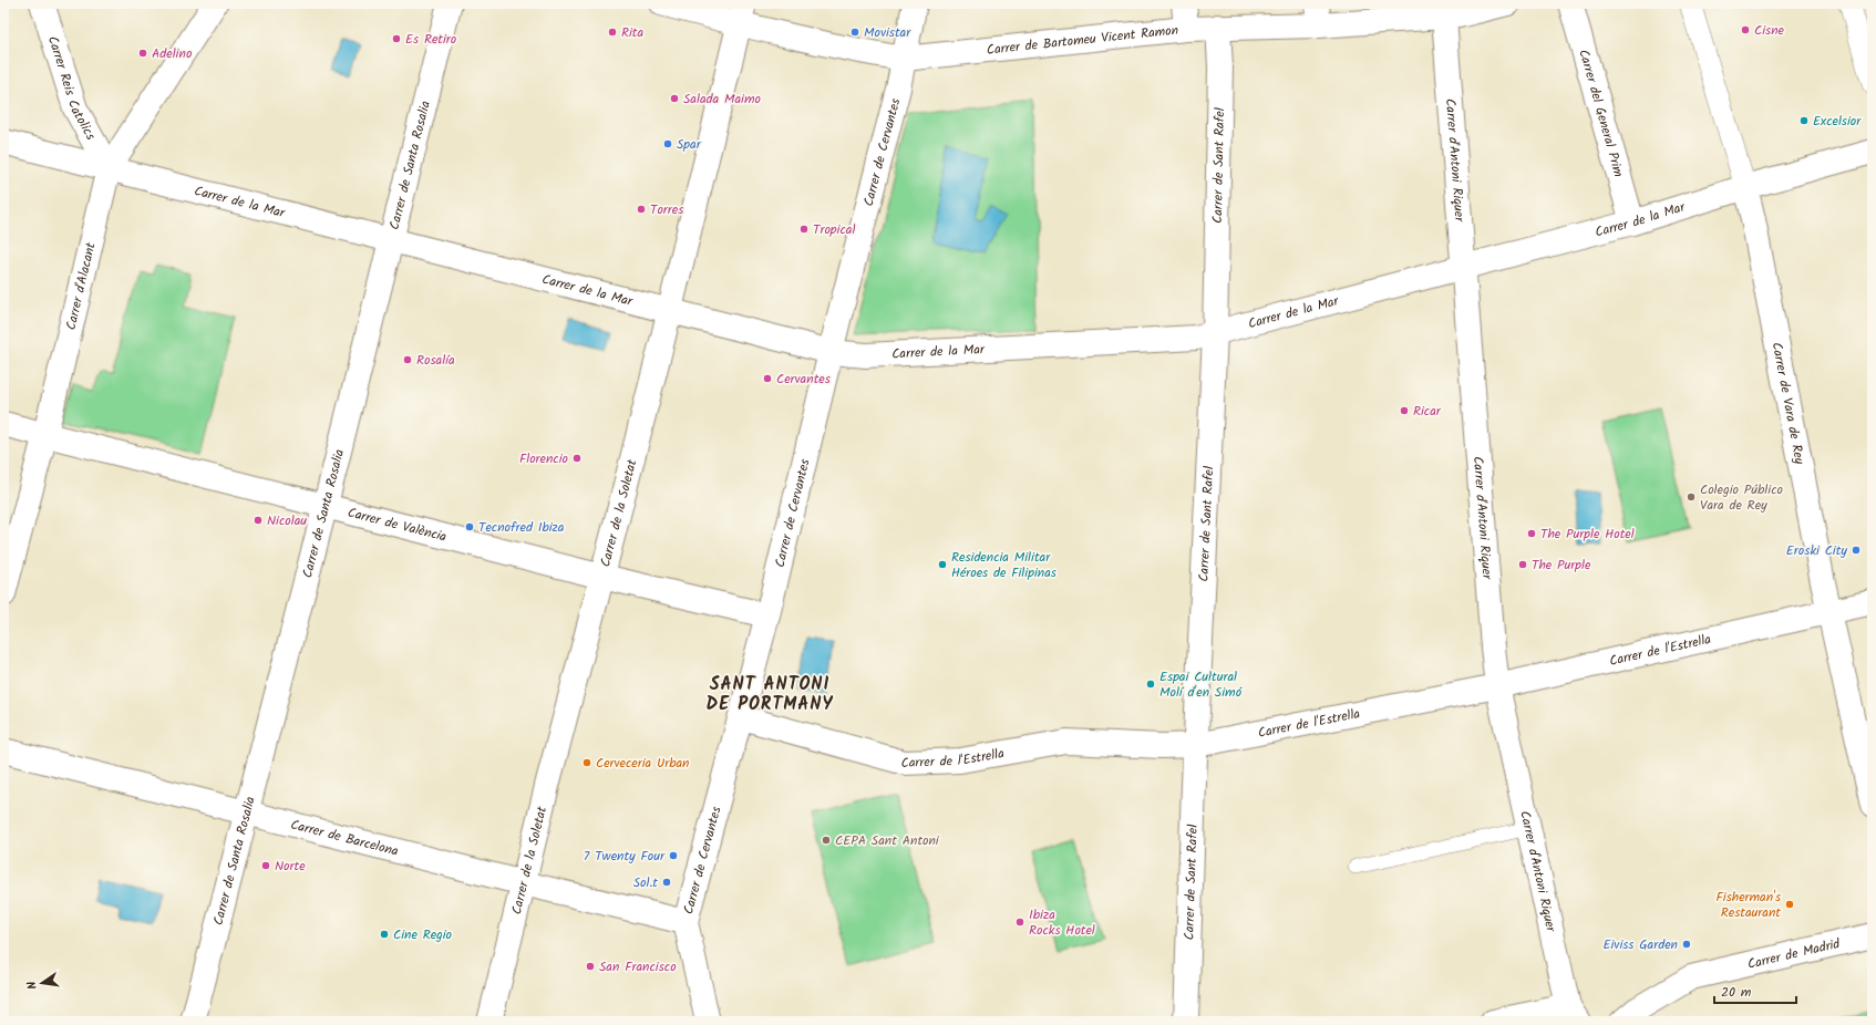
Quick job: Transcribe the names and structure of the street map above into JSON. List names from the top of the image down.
{
  "streets": {
    "street": [
      "Carrer de Bartomeu Vicent Ramon",
      "Carrer Reis Catolics",
      "Carrer del General Prim",
      "Carrer de Cervantes",
      "Carrer d'Antoni Riquer",
      "Carrer de Santa Rosalia",
      "Carrer de Sant Rafel",
      "Carrer de la Mar",
      "Carrer d'Alacant",
      "Carrer de Vara de Rey",
      "Carrer de la Soletat",
      "Carrer de València",
      "Carrer de l'Estrella",
      "Carrer de Barcelona",
      "Carrer de Madrid"
    ]
  },
  "crossings": [
    ["Carrer de Bartomeu Vicent Ramon", "Carrer de Cervantes"],
    ["Carrer de Bartomeu Vicent Ramon", "Carrer d'Antoni Riquer"],
    ["Carrer de Bartomeu Vicent Ramon", "Carrer de Sant Rafel"],
    ["Carrer de Bartomeu Vicent Ramon", "Carrer de la Soletat"],
    ["Carrer Reis Catolics", "Carrer de la Mar"],
    ["Carrer Reis Catolics", "Carrer d'Alacant"],
    ["Carrer del General Prim", "Carrer de la Mar"],
    ["Carrer de Cervantes", "Carrer de la Mar"],
    ["Carrer de Cervantes", "Carrer de València"],
    ["Carrer de Cervantes", "Carrer de l'Estrella"],
    ["Carrer de Cervantes", "Carrer de Barcelona"],
    ["Carrer d'Antoni Riquer", "Carrer de la Mar"],
    ["Carrer d'Antoni Riquer", "Carrer de l'Estrella"],
    ["Carrer de Santa Rosalia", "Carrer de la Mar"],
    ["Carrer de Santa Rosalia", "Carrer de València"],
    ["Carrer de Santa Rosalia", "Carrer de Barcelona"],
    ["Carrer de Sant Rafel", "Carrer de la Mar"],
    ["Carrer de Sant Rafel", "Carrer de l'Estrella"],
    ["Carrer de la Mar", "Carrer d'Alacant"],
    ["Carrer de la Mar", "Carrer de Vara de Rey"],
    ["Carrer de la Mar", "Carrer de la Soletat"],
    ["Carrer d'Alacant", "Carrer de València"],
    ["Carrer de Vara de Rey", "Carrer de l'Estrella"],
    ["Carrer de la Soletat", "Carrer de València"],
    ["Carrer de la Soletat", "Carrer de Barcelona"]
  ],
  "districts": ["SANT ANTONI DE PORTMANY"],
  "places": [
    "Cisne",
    "Rita",
    "Movistar",
    "Es Retiro",
    "Adelino",
    "Salada Maimo",
    "Excelsior",
    "Spar",
    "Torres",
    "Tropical",
    "Rosalía",
    "Cervantes",
    "Ricar",
    "Florencio",
    "Colegio Público Vara de Rey",
    "Nicolau",
    "Tecnofred Ibiza",
    "The Purple Hotel",
    "Eroski City",
    "Residencia Militar Héroes de Filipinas",
    "The Purple",
    "Espai Cultural Molí d'en Simó",
    "Cerveceria Urban",
    "CEPA Sant Antoni",
    "7 Twenty Four",
    "Norte",
    "Sol.t",
    "Fisherman's Restaurant",
    "Ibiza Rocks Hotel",
    "Cine Regio",
    "Eiviss Garden",
    "San Francisco"
  ],
  "scale_bar": "20 m",
  "north": "left"
}
